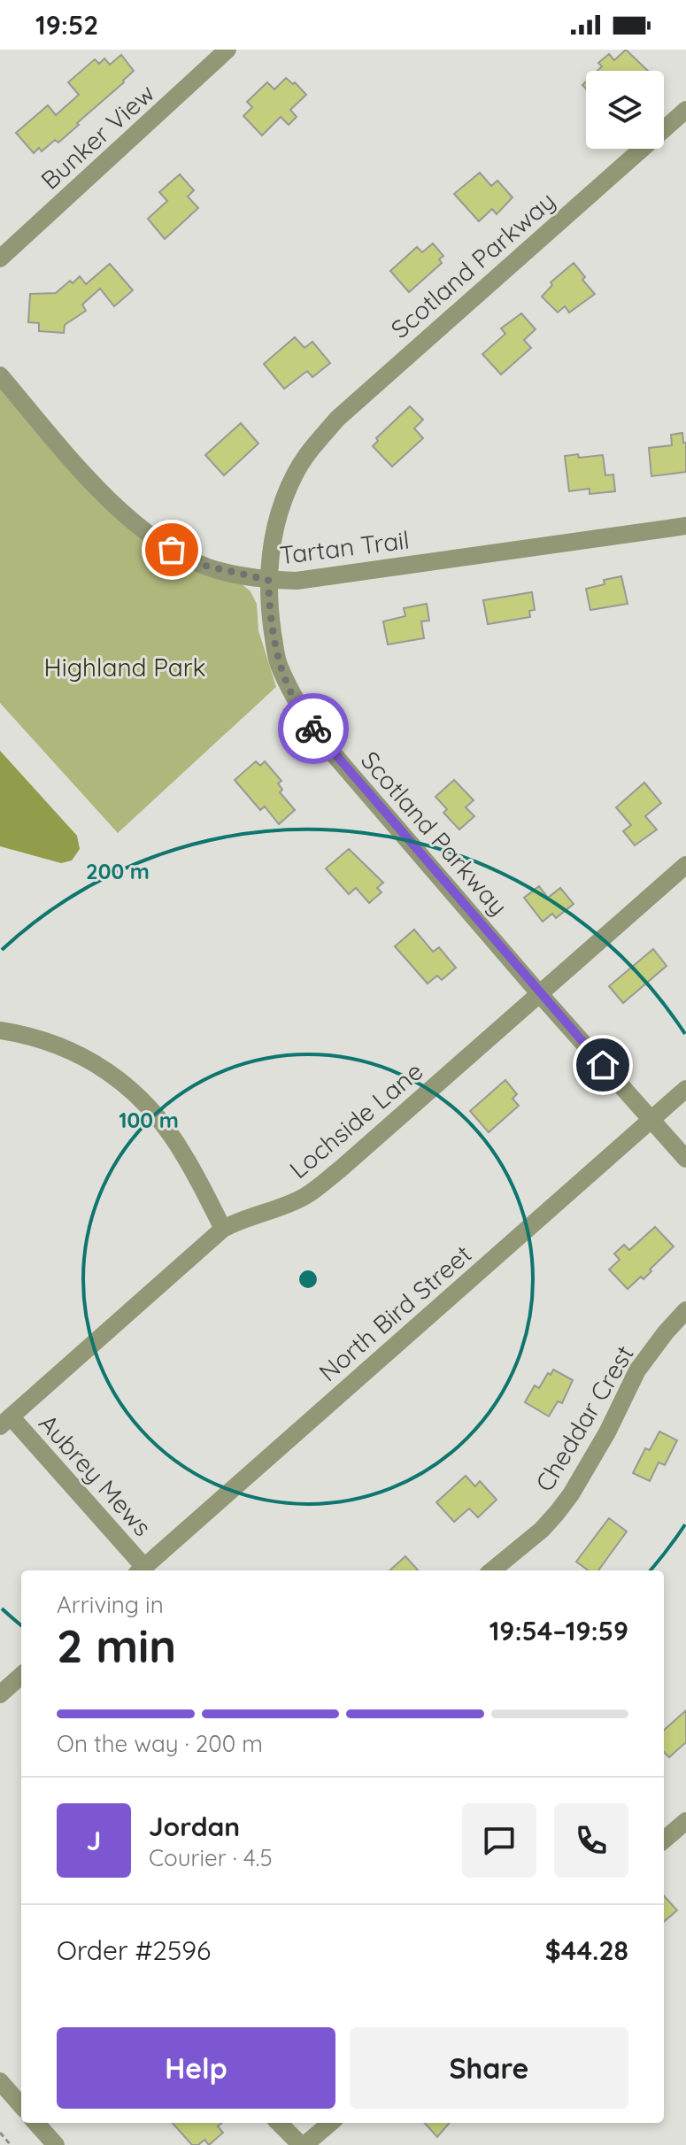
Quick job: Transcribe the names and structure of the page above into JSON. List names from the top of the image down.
{
  "streets": {
    "street": [
      "Bunker View",
      "Scotland Parkway",
      "Tartan Trail",
      "Lochside Lane",
      "North Bird Street",
      "Cheddar Crest",
      "Aubrey Mews"
    ]
  },
  "crossings": [
    ["Scotland Parkway", "Tartan Trail"],
    ["Scotland Parkway", "Lochside Lane"],
    ["Scotland Parkway", "North Bird Street"],
    ["Lochside Lane", "Aubrey Mews"],
    ["North Bird Street", "Aubrey Mews"]
  ],
  "parks": ["Highland Park"],
  "page": {
    "status": "19:52",
    "heading": ["2 min", "Arriving in", "19:54–19:59"],
    "panel": [
      "Jordan",
      "Courier · 4.5",
      "Order #2596",
      "$44.28"
    ],
    "bar": "On the way · 200 m",
    "round": "J",
    "buttons": ["Help", "Share"]
  },
  "rings": ["200 m", "100 m"]
}
